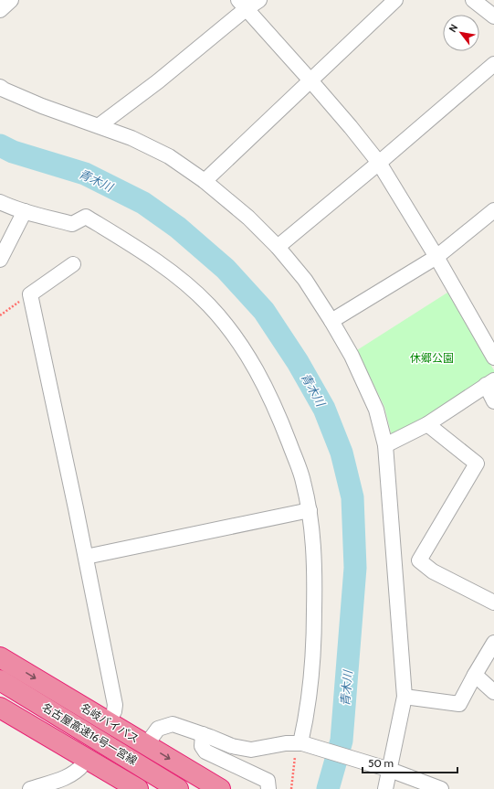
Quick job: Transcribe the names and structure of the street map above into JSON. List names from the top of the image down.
{
  "streets": {
    "highway": ["名岐バイパス", "名古屋高速16号一宮線"]
  },
  "water": ["青木川"],
  "parks": ["休郷公園"],
  "scale_bar": "50 m",
  "north": "top left"
}
